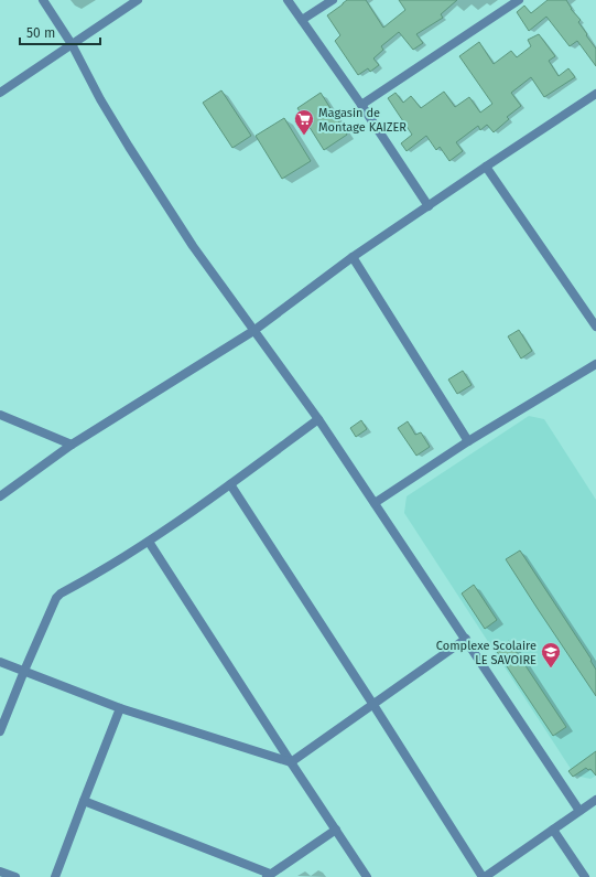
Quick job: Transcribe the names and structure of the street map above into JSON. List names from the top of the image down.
{
  "places": {
    "supermarket": ["Magasin de Montage KAIZER"],
    "school or university": ["Complexe Scolaire LE SAVOIRE"]
  },
  "scale_bar": "50 m"
}
